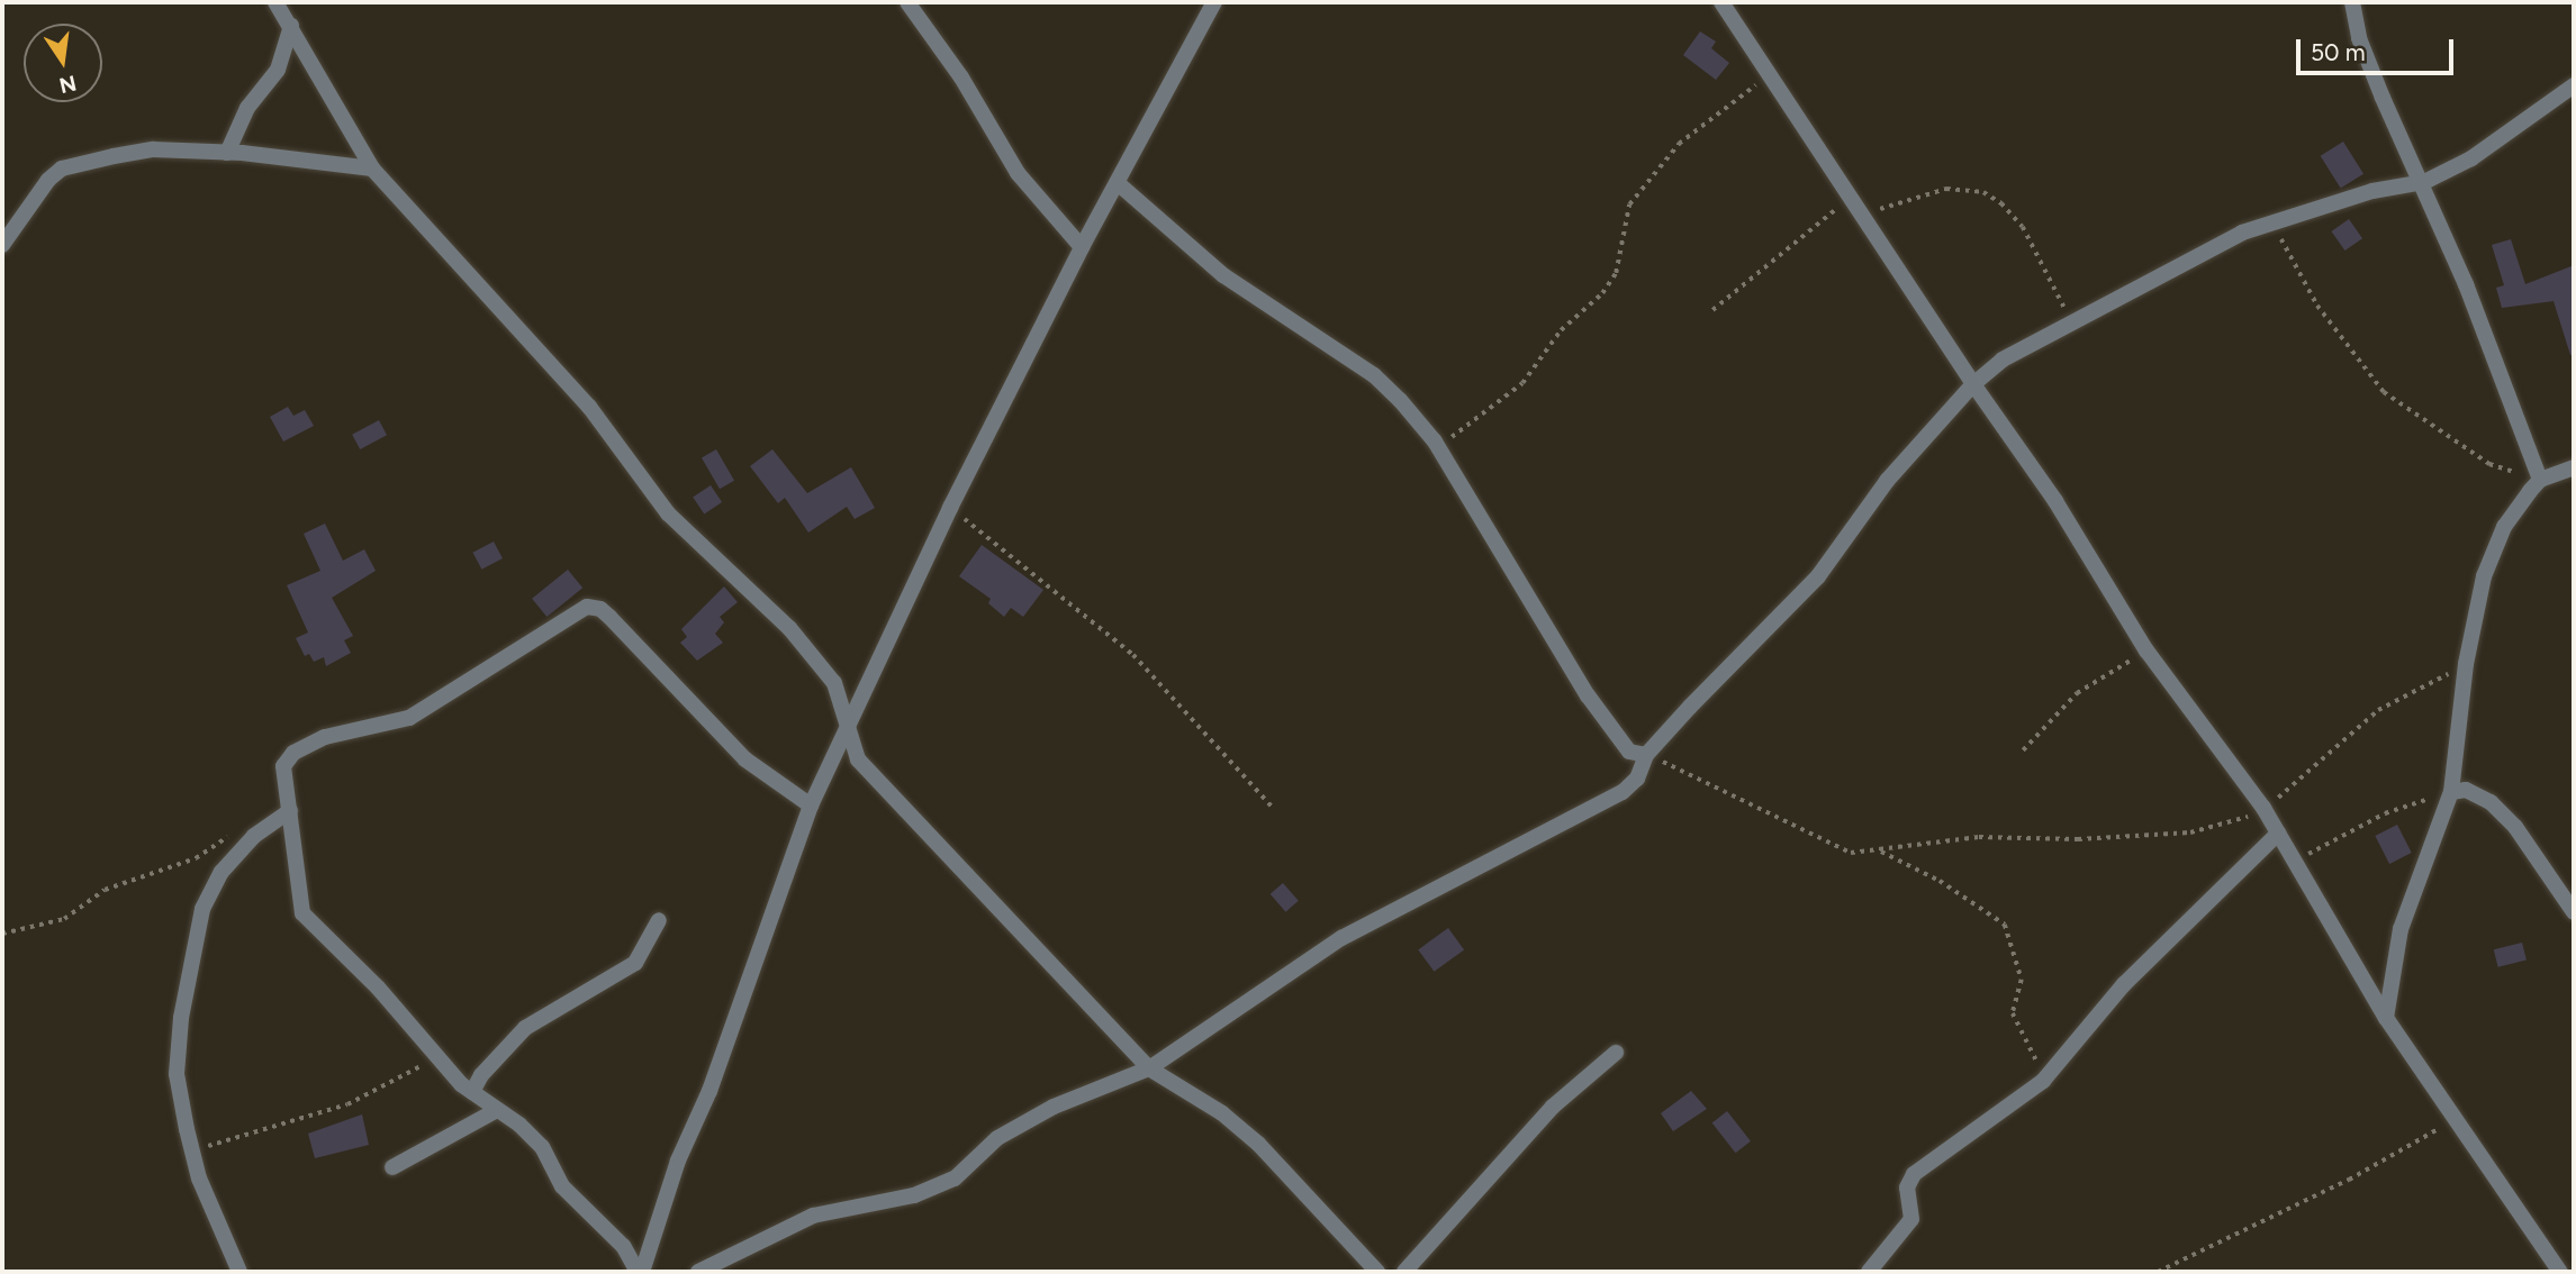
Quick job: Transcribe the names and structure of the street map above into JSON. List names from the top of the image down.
{
  "scale_bar": "50 m",
  "north": "bottom"
}
